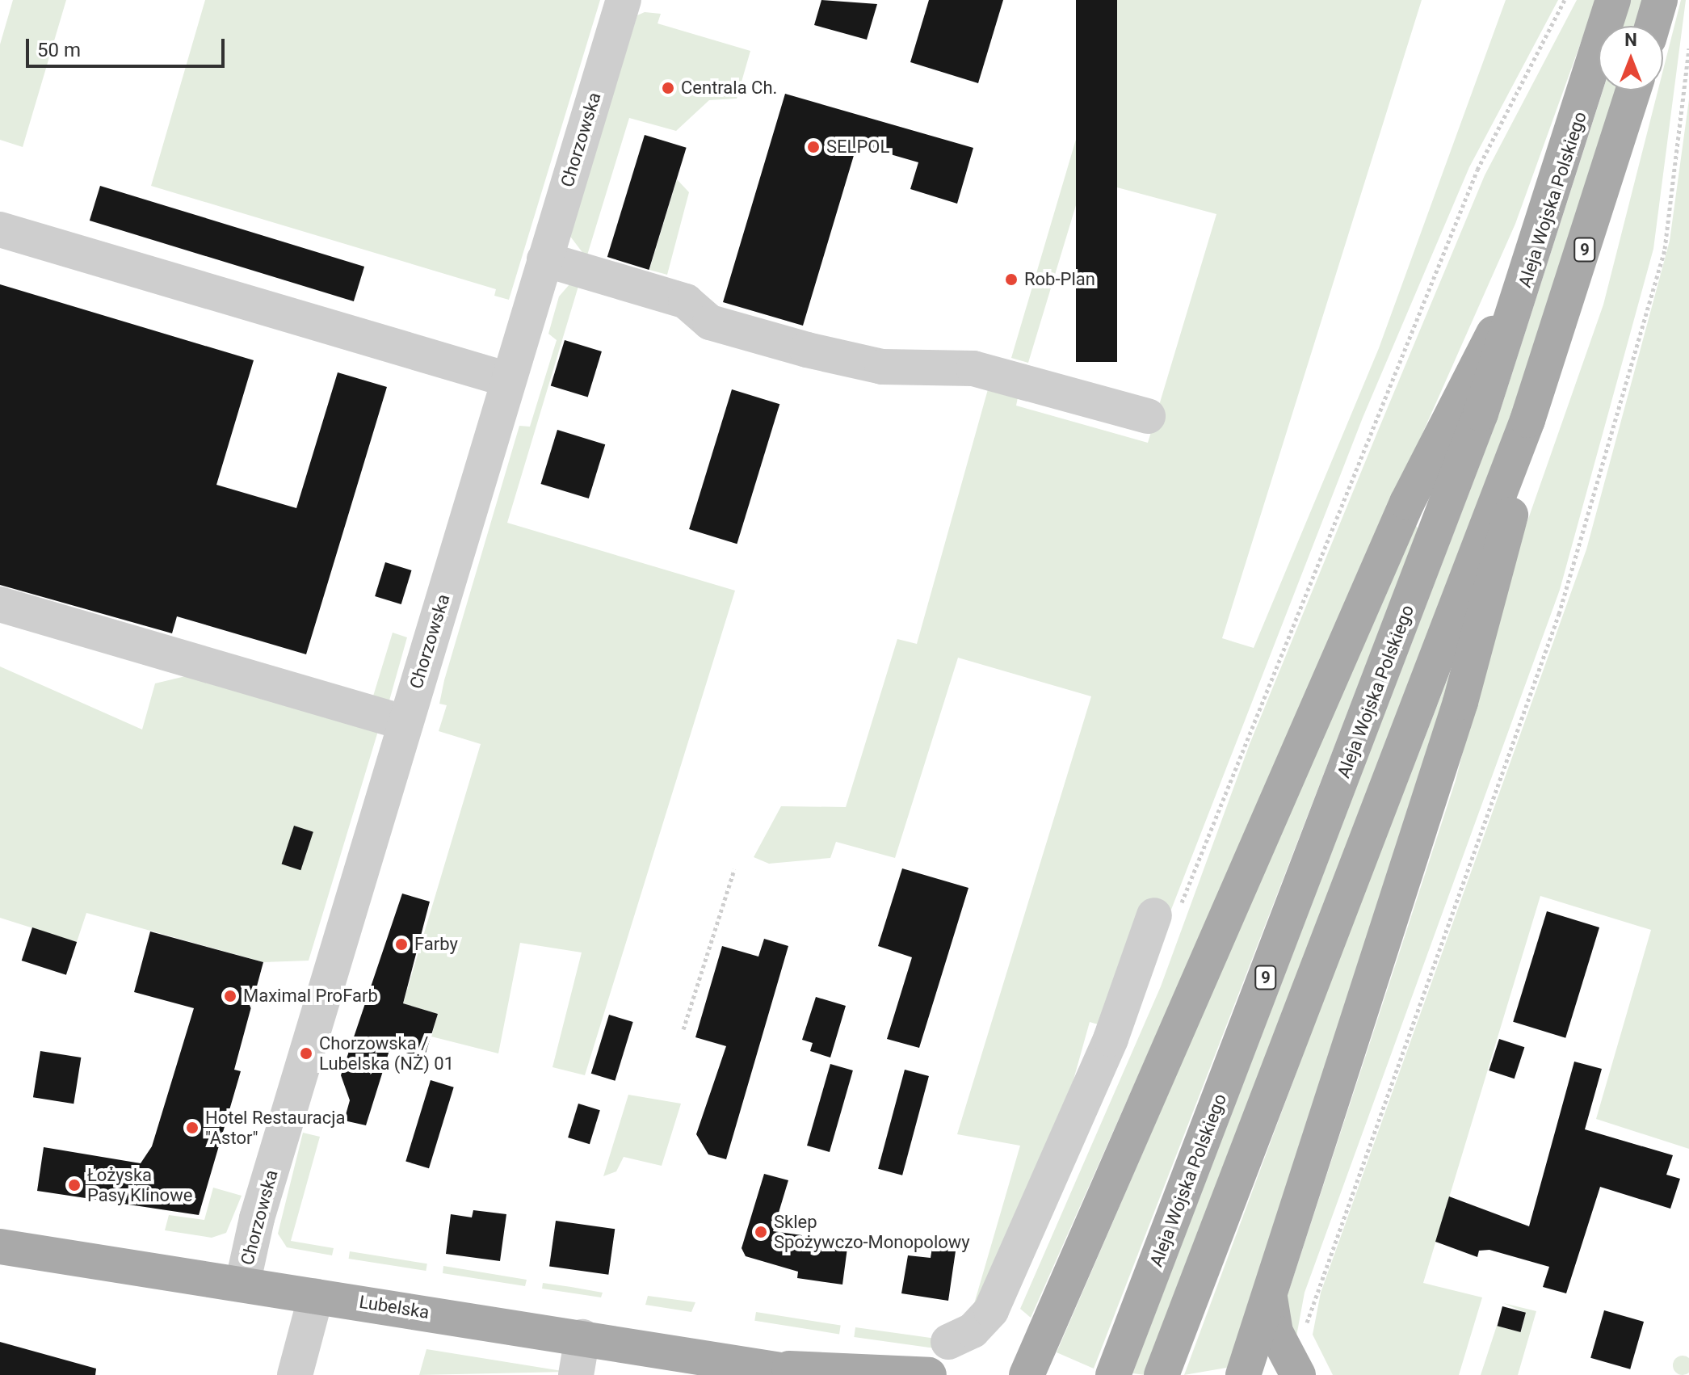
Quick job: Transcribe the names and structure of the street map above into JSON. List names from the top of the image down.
{
  "streets": {
    "main road": ["Aleja Wojska Polskiego", "9", "Lubelska"],
    "street": ["Chorzowska"]
  },
  "crossings": [
    ["Chorzowska", "Lubelska"]
  ],
  "places": [
    "Centrala Ch.",
    "SELPOL",
    "Rob-Plan",
    "Farby",
    "Maximal ProFarb",
    "Chorzowska / Lubelska (NŻ) 01",
    "Hotel Restauracja \"Astor\"",
    "Łożyska Pasy Klinowe",
    "Sklep Spożywczo-Monopolowy"
  ],
  "scale_bar": "50 m",
  "north": "top"
}
